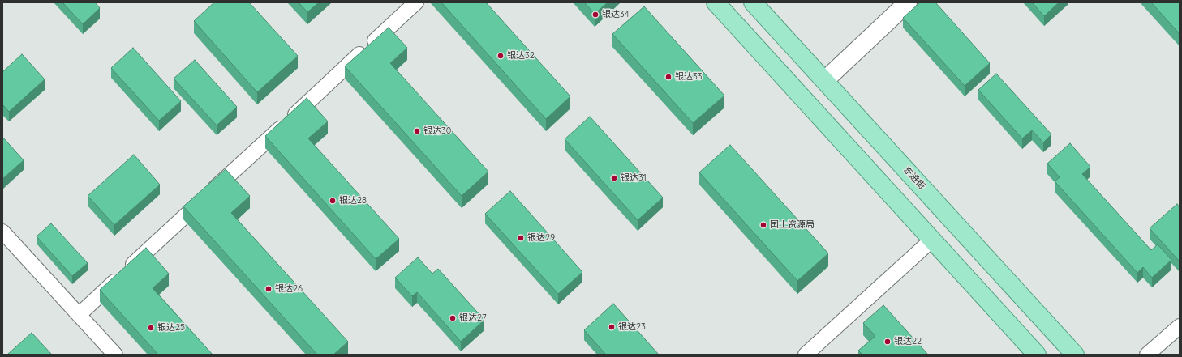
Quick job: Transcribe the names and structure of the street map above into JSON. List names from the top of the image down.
{
  "streets": {
    "main road": ["东进街"]
  },
  "places": [
    "银达34",
    "银达32",
    "银达33",
    "银达30",
    "银达31",
    "银达28",
    "国土资源局",
    "银达29",
    "银达26",
    "银达27",
    "银达23",
    "银达25",
    "银达22"
  ]
}
